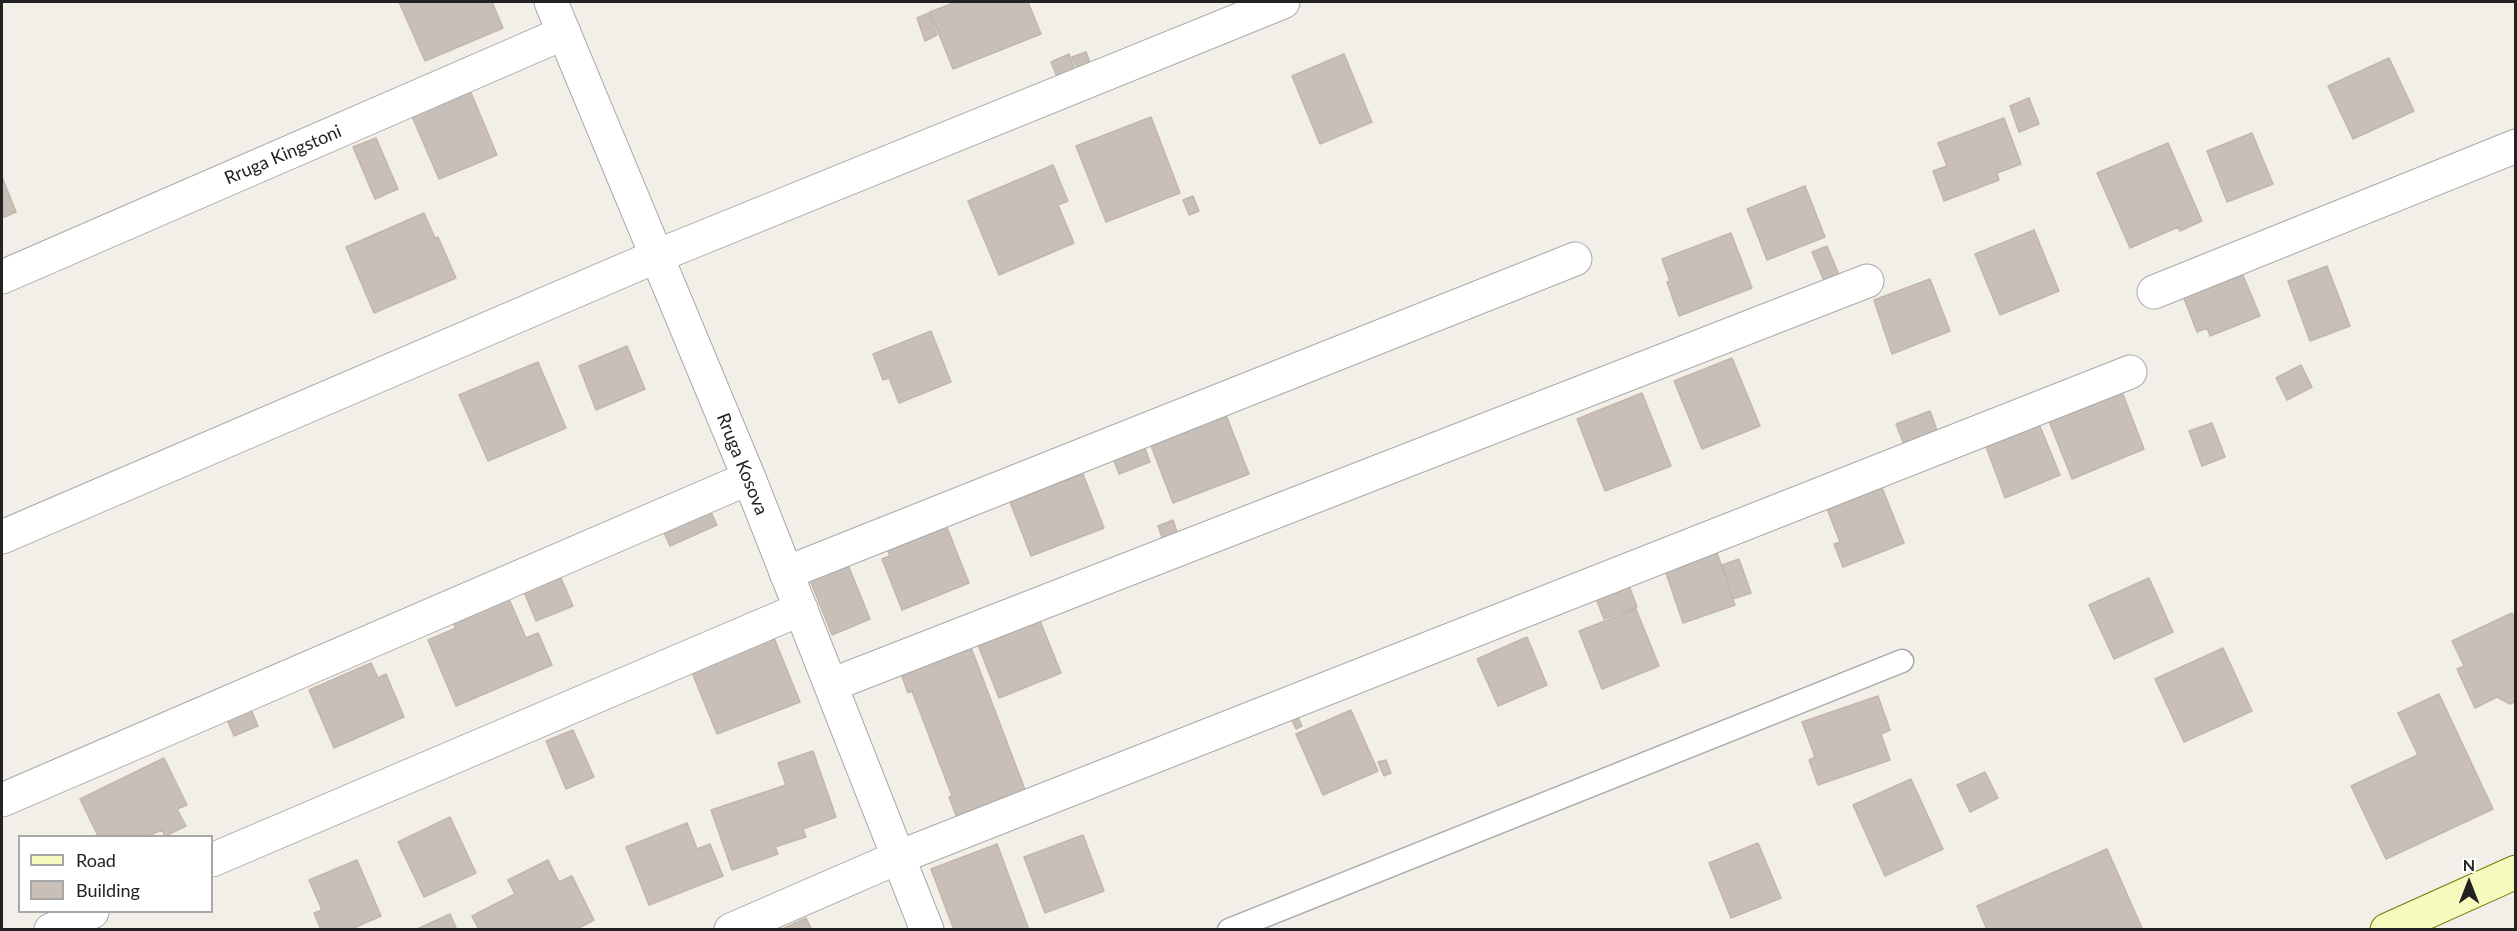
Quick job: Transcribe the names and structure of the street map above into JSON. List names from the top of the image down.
{
  "streets": {
    "street": ["Rruga Kingstoni", "Rruga Kosova"]
  },
  "crossings": [
    ["Rruga Kingstoni", "Rruga Kosova"]
  ],
  "legend": ["Road", "Building"],
  "north": "top"
}
